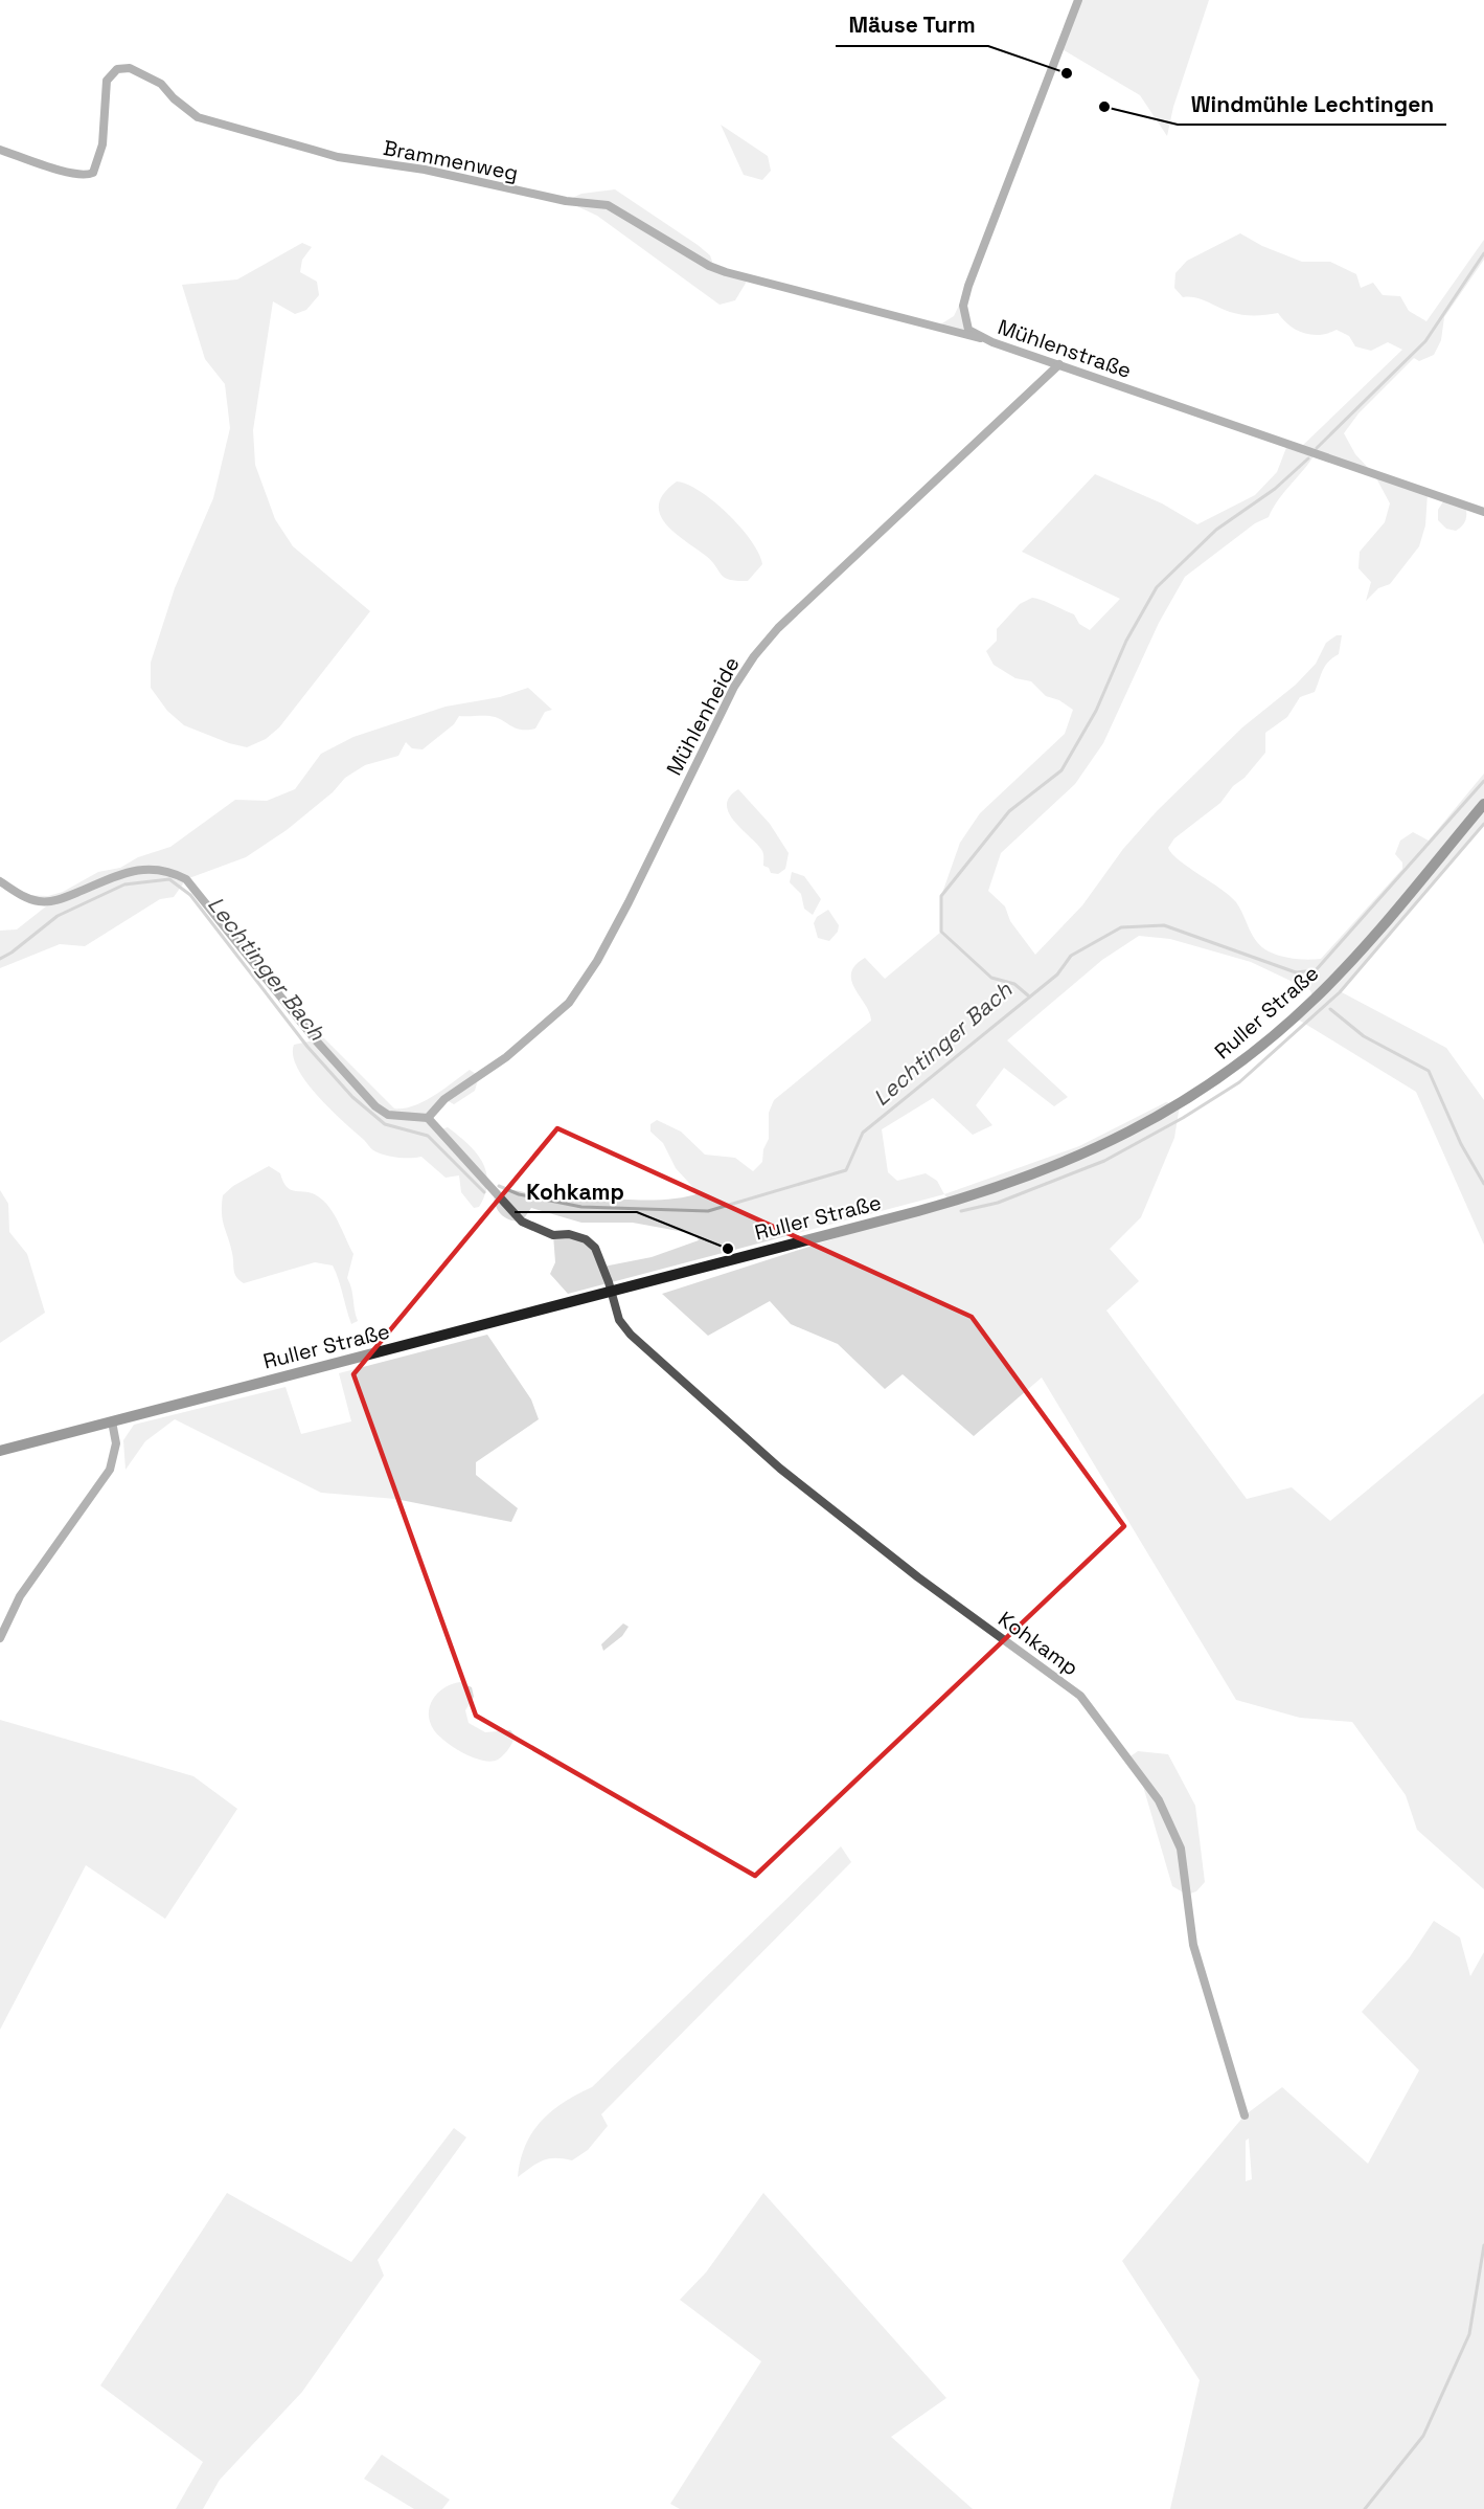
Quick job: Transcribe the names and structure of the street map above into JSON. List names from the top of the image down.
{
  "streets": {
    "main road": ["Ruller Straße"],
    "street": [
      "Brammenweg",
      "Mühlenstraße",
      "Mühlenheide",
      "Kohkamp"
    ]
  },
  "crossings": [
    ["Brammenweg", "Mühlenstraße"],
    ["Mühlenstraße", "Mühlenheide"],
    ["Mühlenheide", "Kohkamp"],
    ["Ruller Straße", "Kohkamp"]
  ],
  "water": ["Lechtinger Bach"],
  "places": ["Mäuse Turm", "Windmühle Lechtingen", "Kohkamp"]
}
